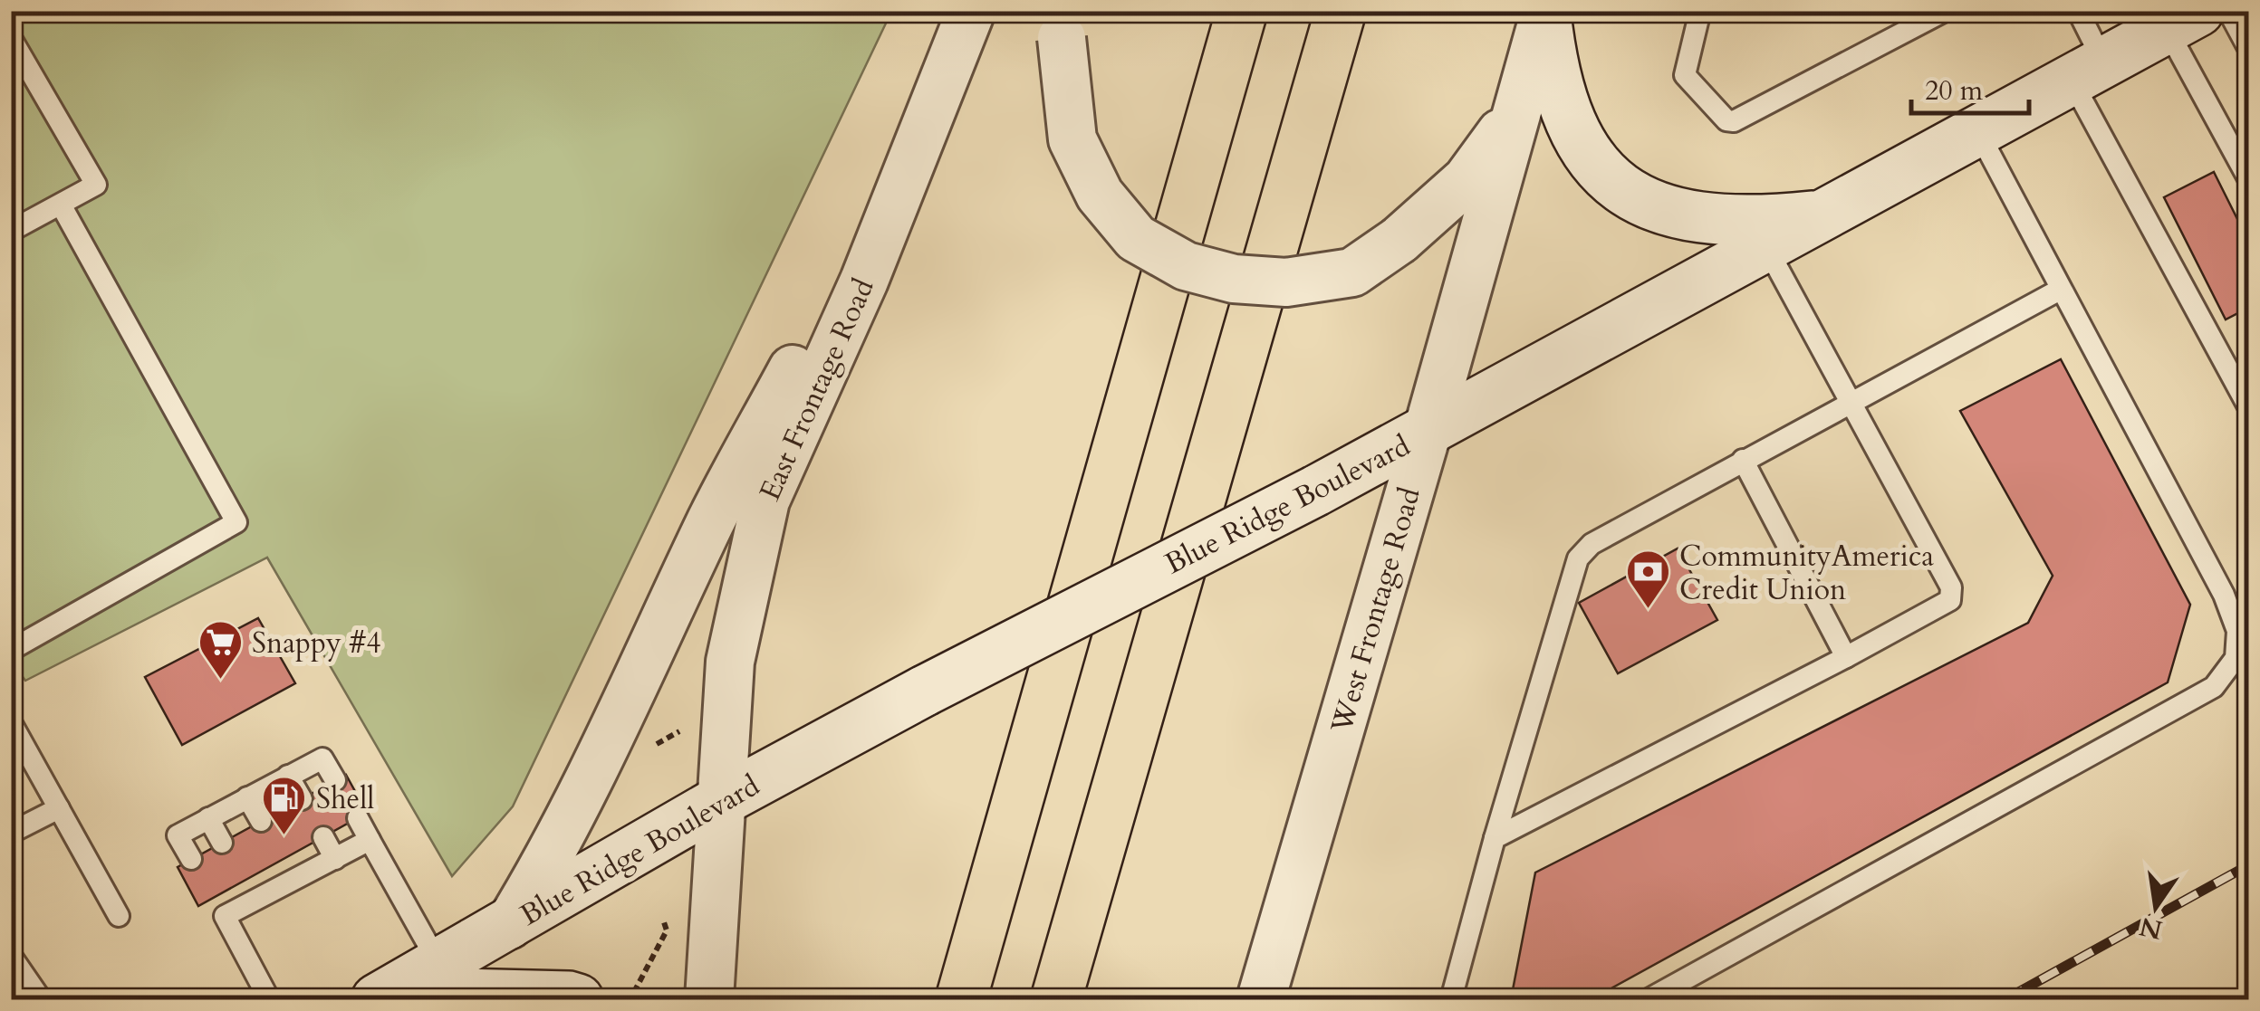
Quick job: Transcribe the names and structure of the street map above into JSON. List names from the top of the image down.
{
  "streets": {
    "main road": ["Blue Ridge Boulevard"],
    "street": ["East Frontage Road", "West Frontage Road"]
  },
  "crossings": [
    ["East Frontage Road", "Blue Ridge Boulevard"],
    ["Blue Ridge Boulevard", "West Frontage Road"]
  ],
  "places": {
    "bank": ["CommunityAmerica Credit Union"],
    "supermarket": ["Snappy #4"],
    "fuel station": ["Shell"]
  },
  "scale_bar": "20 m",
  "north": "bottom"
}
